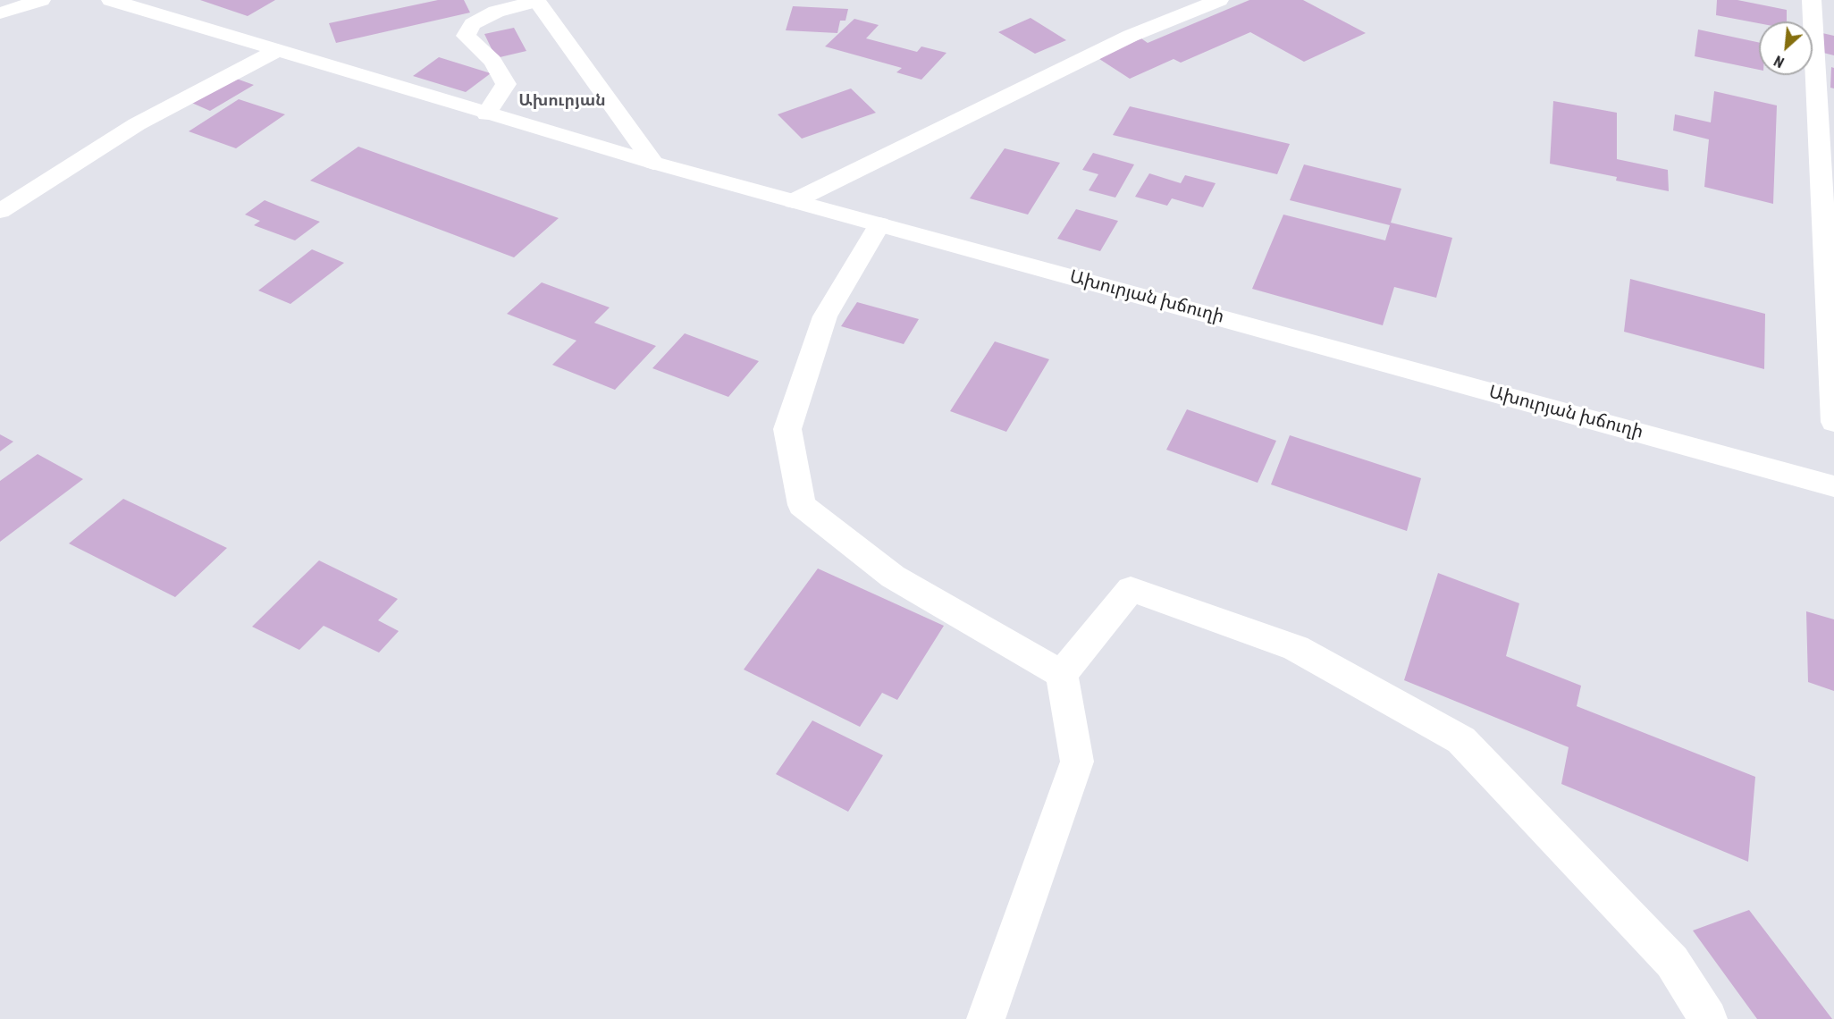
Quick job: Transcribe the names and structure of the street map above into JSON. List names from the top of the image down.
{
  "streets": {
    "street": ["Ախուրյան խճուղի"]
  },
  "districts": ["Ախուրյան"],
  "north": "bottom left"
}
